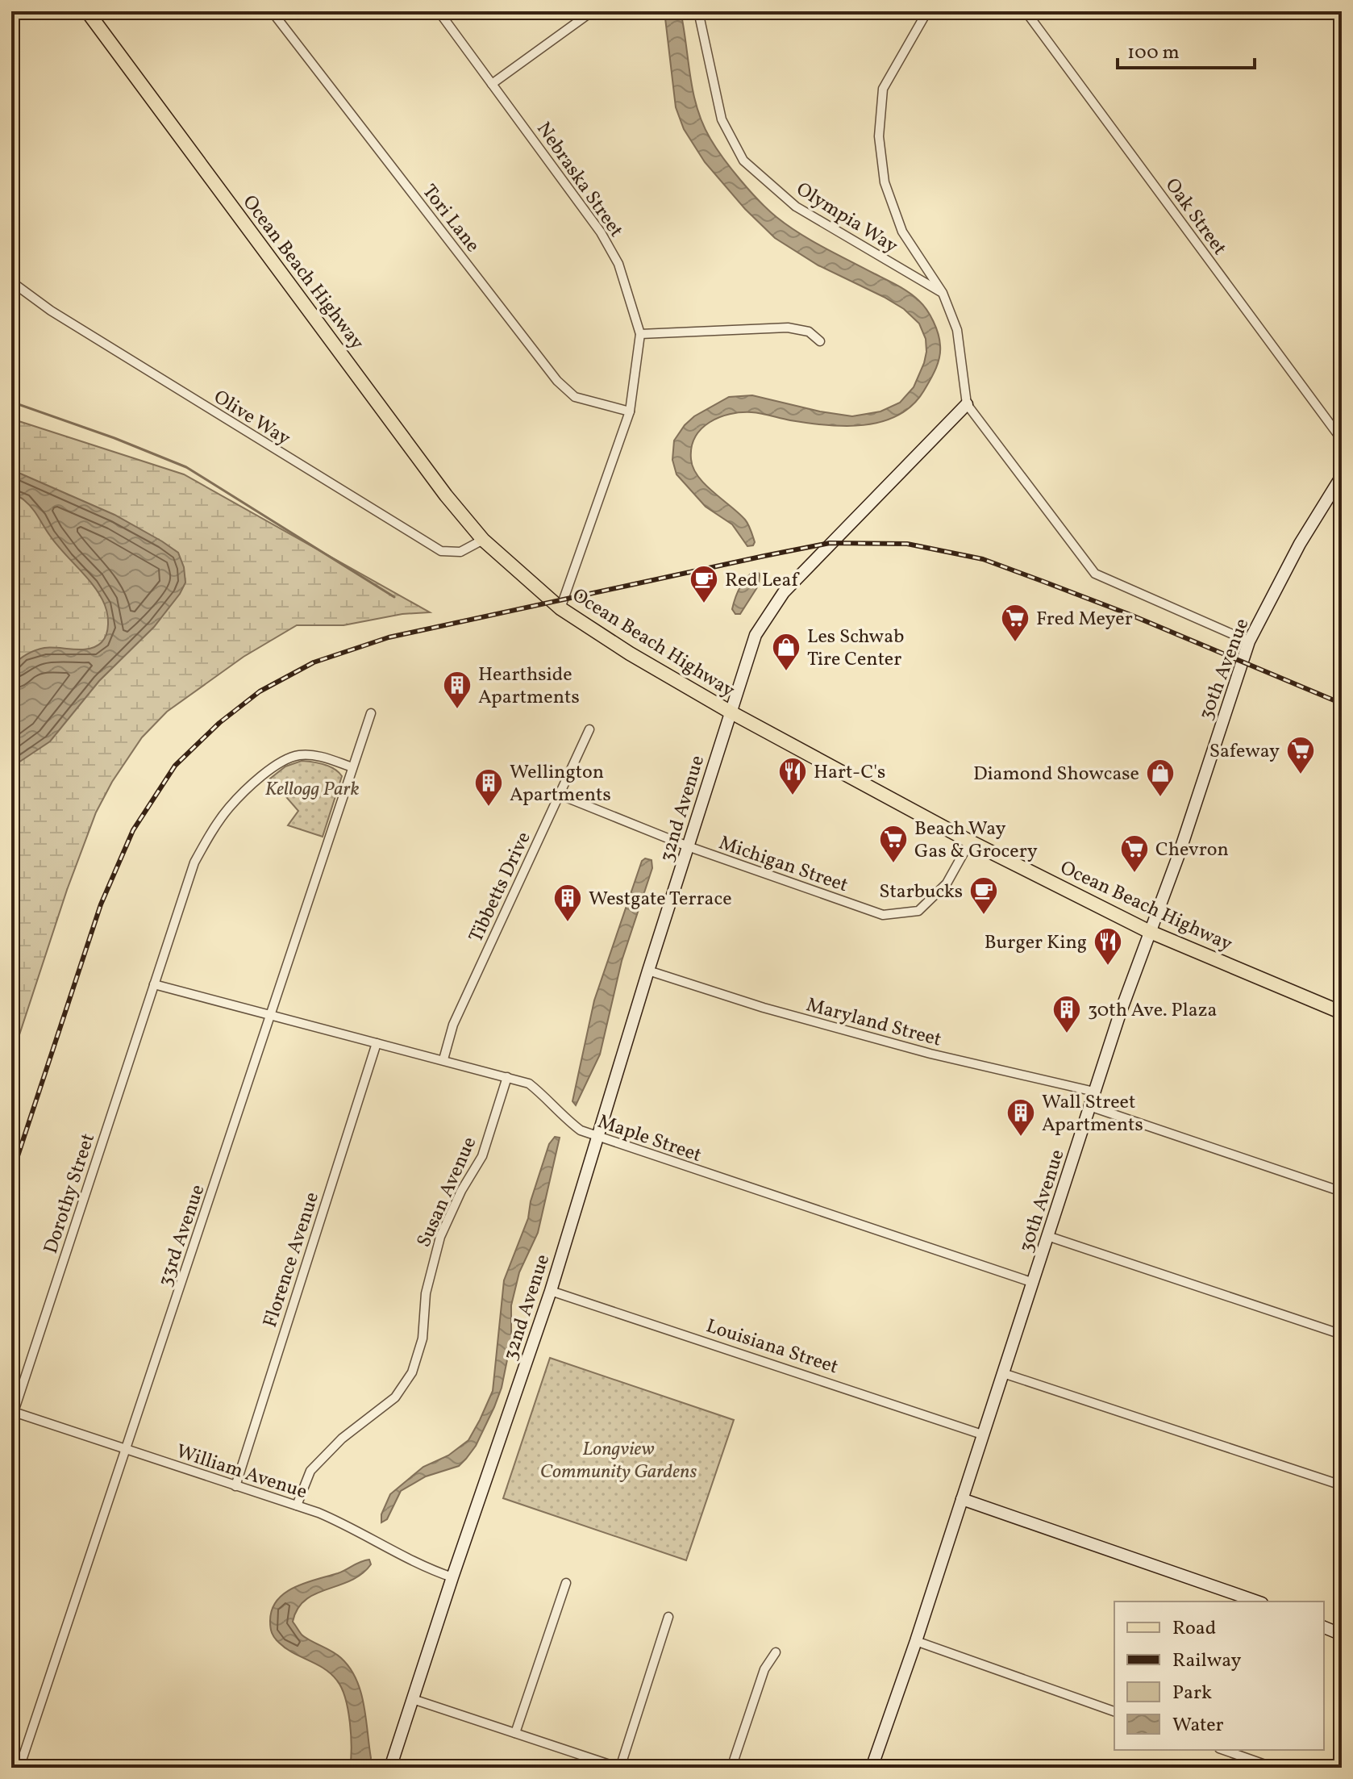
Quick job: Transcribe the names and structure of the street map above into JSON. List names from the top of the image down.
{
  "streets": {
    "main road": ["Ocean Beach Highway"],
    "street": [
      "Nebraska Street",
      "Oak Street",
      "Olympia Way",
      "Tori Lane",
      "Olive Way",
      "30th Avenue",
      "32nd Avenue",
      "Michigan Street",
      "Tibbetts Drive",
      "Maryland Street",
      "Maple Street",
      "Susan Avenue",
      "Dorothy Street",
      "33rd Avenue",
      "Florence Avenue",
      "Louisiana Street",
      "William Avenue"
    ]
  },
  "crossings": [
    ["Nebraska Street", "Tori Lane"],
    ["Nebraska Street", "Ocean Beach Highway"],
    ["Ocean Beach Highway", "Olive Way"],
    ["Ocean Beach Highway", "30th Avenue"],
    ["Ocean Beach Highway", "32nd Avenue"],
    ["Ocean Beach Highway", "Michigan Street"],
    ["30th Avenue", "Maryland Street"],
    ["30th Avenue", "Maple Street"],
    ["30th Avenue", "Louisiana Street"],
    ["32nd Avenue", "Michigan Street"],
    ["32nd Avenue", "Maryland Street"],
    ["32nd Avenue", "Maple Street"],
    ["32nd Avenue", "Louisiana Street"],
    ["32nd Avenue", "William Avenue"],
    ["Michigan Street", "Tibbetts Drive"],
    ["Tibbetts Drive", "Maple Street"],
    ["Maple Street", "Susan Avenue"],
    ["Maple Street", "Dorothy Street"],
    ["Maple Street", "33rd Avenue"],
    ["Maple Street", "Florence Avenue"],
    ["Susan Avenue", "William Avenue"],
    ["Dorothy Street", "33rd Avenue"],
    ["Dorothy Street", "William Avenue"],
    ["33rd Avenue", "William Avenue"],
    ["Florence Avenue", "William Avenue"]
  ],
  "parks": ["Kellogg Park", "Longview Community Gardens"],
  "places": {
    "cafe": ["Red Leaf", "Starbucks"],
    "supermarket": [
      "Fred Meyer",
      "Safeway",
      "Beach Way Gas & Grocery",
      "Chevron"
    ],
    "shop": ["Les Schwab Tire Center", "Diamond Showcase"],
    "building": [
      "Hearthside Apartments",
      "Wellington Apartments",
      "Westgate Terrace",
      "30th Ave. Plaza",
      "Wall Street Apartments"
    ],
    "restaurant": ["Hart-C's", "Burger King"]
  },
  "legend": [
    "Road",
    "Railway",
    "Park",
    "Water"
  ],
  "scale_bar": "100 m"
}
